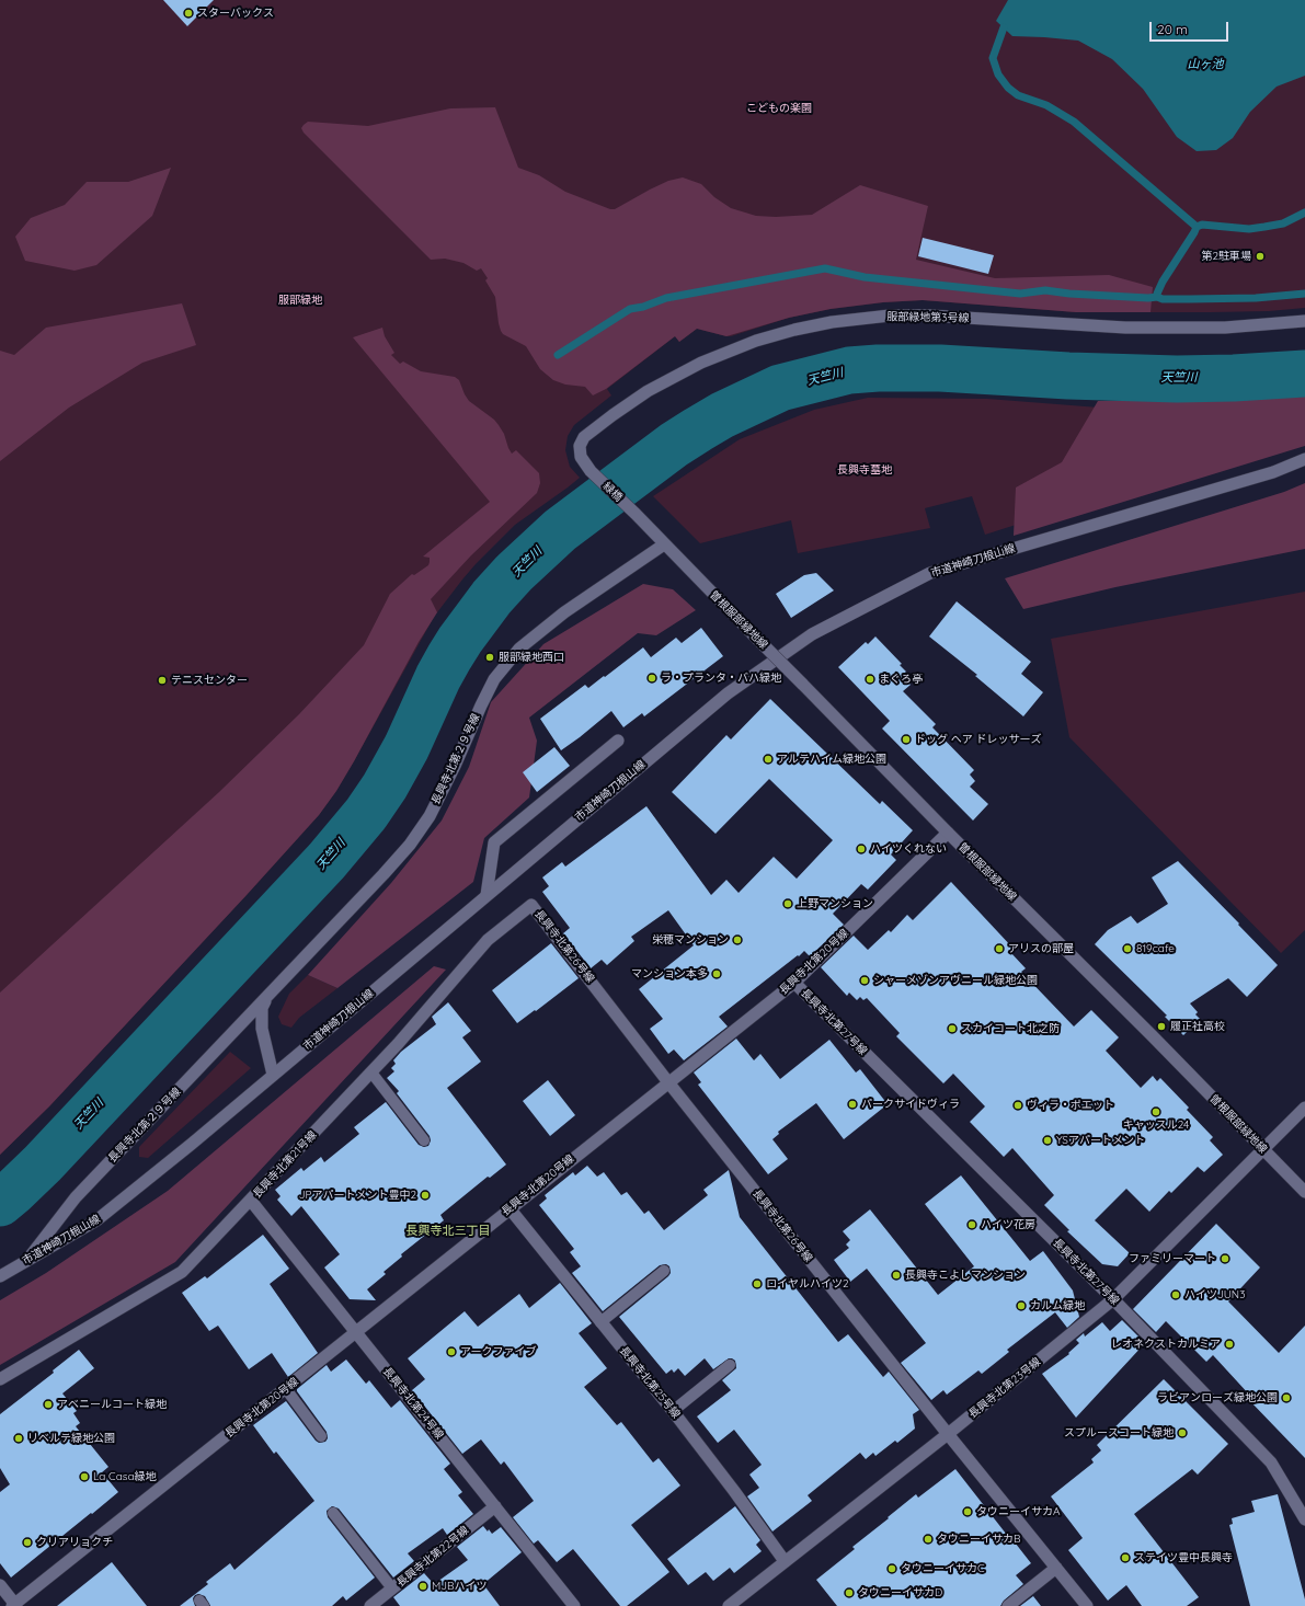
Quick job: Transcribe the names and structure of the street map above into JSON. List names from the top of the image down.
{
  "streets": {
    "street": [
      "服部緑地第3号線",
      "緑橋",
      "市道神崎刀根山線",
      "曽根服部緑地線",
      "長興寺北第２９号線",
      "長興寺北第26号線",
      "長興寺北第20号線",
      "長興寺北第27号線",
      "長興寺北第21号線",
      "長興寺北第25号線",
      "長興寺北第23号線",
      "長興寺北第24号線",
      "長興寺北第22号線"
    ]
  },
  "crossings": [
    ["服部緑地第3号線", "緑橋"],
    ["緑橋", "曽根服部緑地線"],
    ["市道神崎刀根山線", "長興寺北第２９号線"],
    ["曽根服部緑地線", "長興寺北第２９号線"],
    ["曽根服部緑地線", "長興寺北第20号線"],
    ["曽根服部緑地線", "長興寺北第23号線"],
    ["長興寺北第26号線", "長興寺北第20号線"],
    ["長興寺北第26号線", "長興寺北第21号線"],
    ["長興寺北第26号線", "長興寺北第23号線"],
    ["長興寺北第20号線", "長興寺北第27号線"],
    ["長興寺北第20号線", "長興寺北第25号線"],
    ["長興寺北第20号線", "長興寺北第24号線"],
    ["長興寺北第27号線", "長興寺北第23号線"],
    ["長興寺北第21号線", "長興寺北第24号線"],
    ["長興寺北第25号線", "長興寺北第23号線"],
    ["長興寺北第24号線", "長興寺北第22号線"]
  ],
  "districts": ["長興寺北三丁目"],
  "water": ["山ヶ池", "天竺川"],
  "parks": ["こどもの楽園", "服部緑地", "長興寺墓地"],
  "places": [
    "スターバックス",
    "第2駐車場",
    "服部緑地西口",
    "ラ・プランタ・バハ緑地",
    "まぐろ亭",
    "テニスセンター",
    "ドッグ ヘア ドレッサーズ",
    "アルテハイム緑地公園",
    "ハイツくれない",
    "上野マンション",
    "栄穂マンション",
    "アリスの部屋",
    "819cafe",
    "マンション本多",
    "シャーメゾンアヴニール緑地公園",
    "履正社高校",
    "スカイコート北之防",
    "パークサイドヴィラ",
    "ヴィラ・ポエット",
    "キャッスル24",
    "YSアパートメント",
    "JPアパートメント豊中2",
    "ハイツ花房",
    "ファミリーマート",
    "長興寺こよしマンション",
    "ロイヤルハイツ2",
    "ハイツJUN3",
    "カルム緑地",
    "レオネクストカルミア",
    "アークファイブ",
    "ラビアンローズ緑地公園",
    "アベニールコート緑地",
    "スプルースコート緑地",
    "リベルテ緑地公園",
    "La Casa緑地",
    "タウニーイサカA",
    "タウニーイサカB",
    "クリアリョクチ",
    "ステイツ豊中長興寺",
    "タウニーイサカC",
    "MJBハイツ",
    "タウニーイサカD"
  ],
  "scale_bar": "20 m"
}
